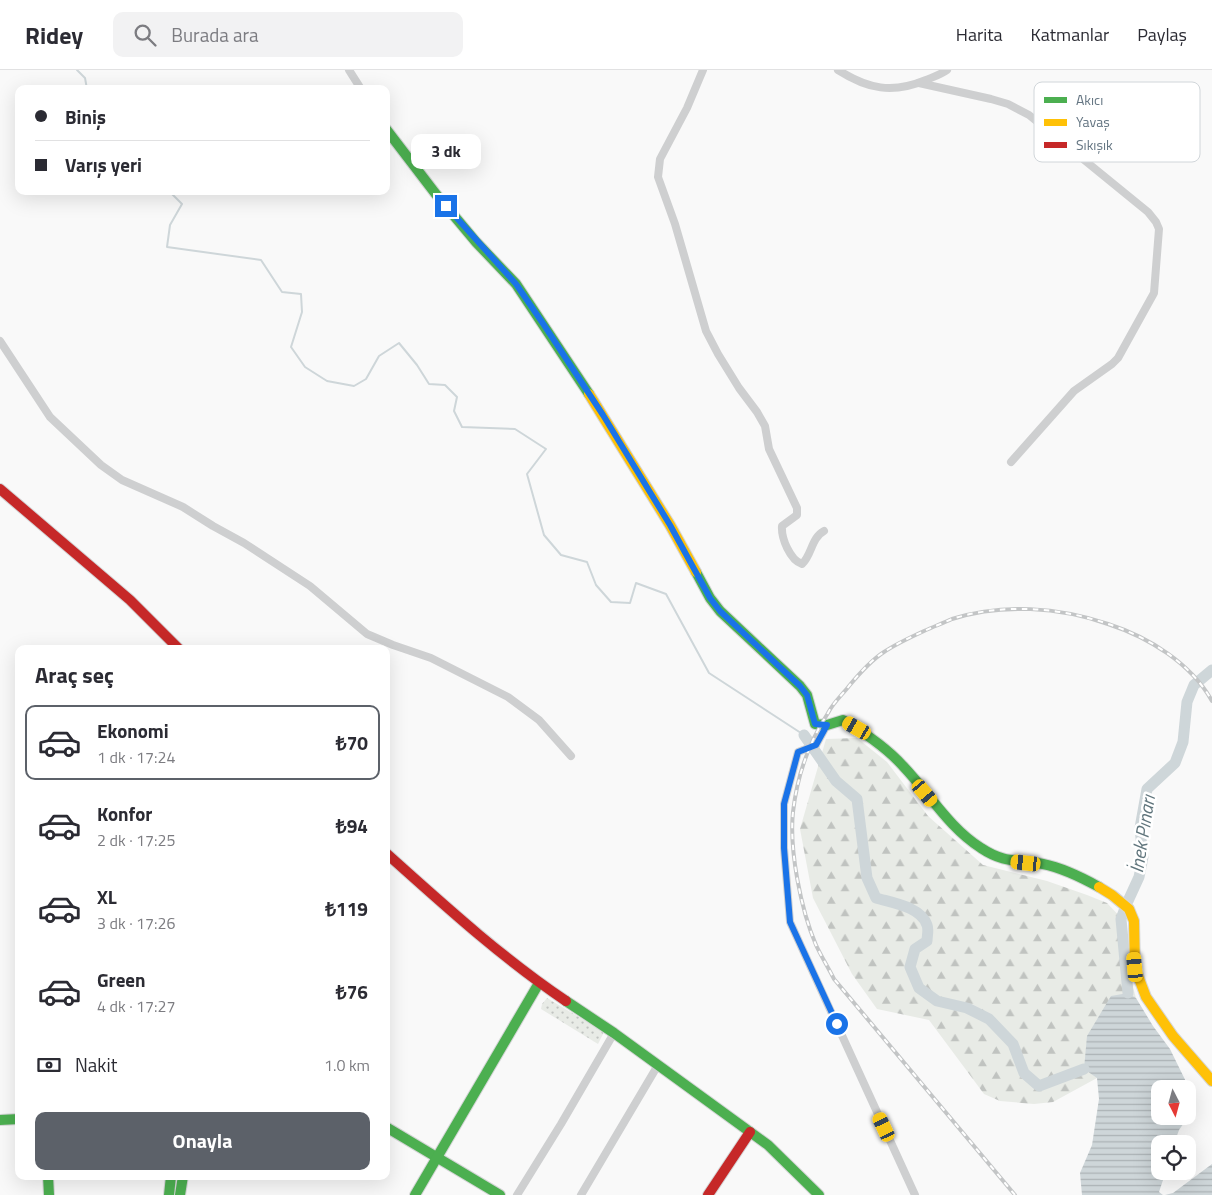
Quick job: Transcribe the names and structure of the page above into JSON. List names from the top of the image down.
{
  "water": ["İnek Pınarı"],
  "legend": ["Akıcı", "Yavaş", "Sıkışık"],
  "north": "bottom",
  "page": {
    "header": "Ridey",
    "search": "Burada ara",
    "nav": ["Harita", "Katmanlar", "Paylaş"],
    "banner": ["Biniş", "Varış yeri"],
    "bubble": "3 dk",
    "heading": "Araç seç",
    "list": [
      {
        "name": "Ekonomi",
        "note": "1 dk · 17:24",
        "value": "₺70"
      },
      {
        "name": "Konfor",
        "note": "2 dk · 17:25",
        "value": "₺94"
      },
      {
        "name": "XL",
        "note": "3 dk · 17:26",
        "value": "₺119"
      },
      {
        "name": "Green",
        "note": "4 dk · 17:27",
        "value": "₺76"
      }
    ],
    "pay": ["Nakit", "1.0 km"],
    "buttons": "Onayla"
  }
}
